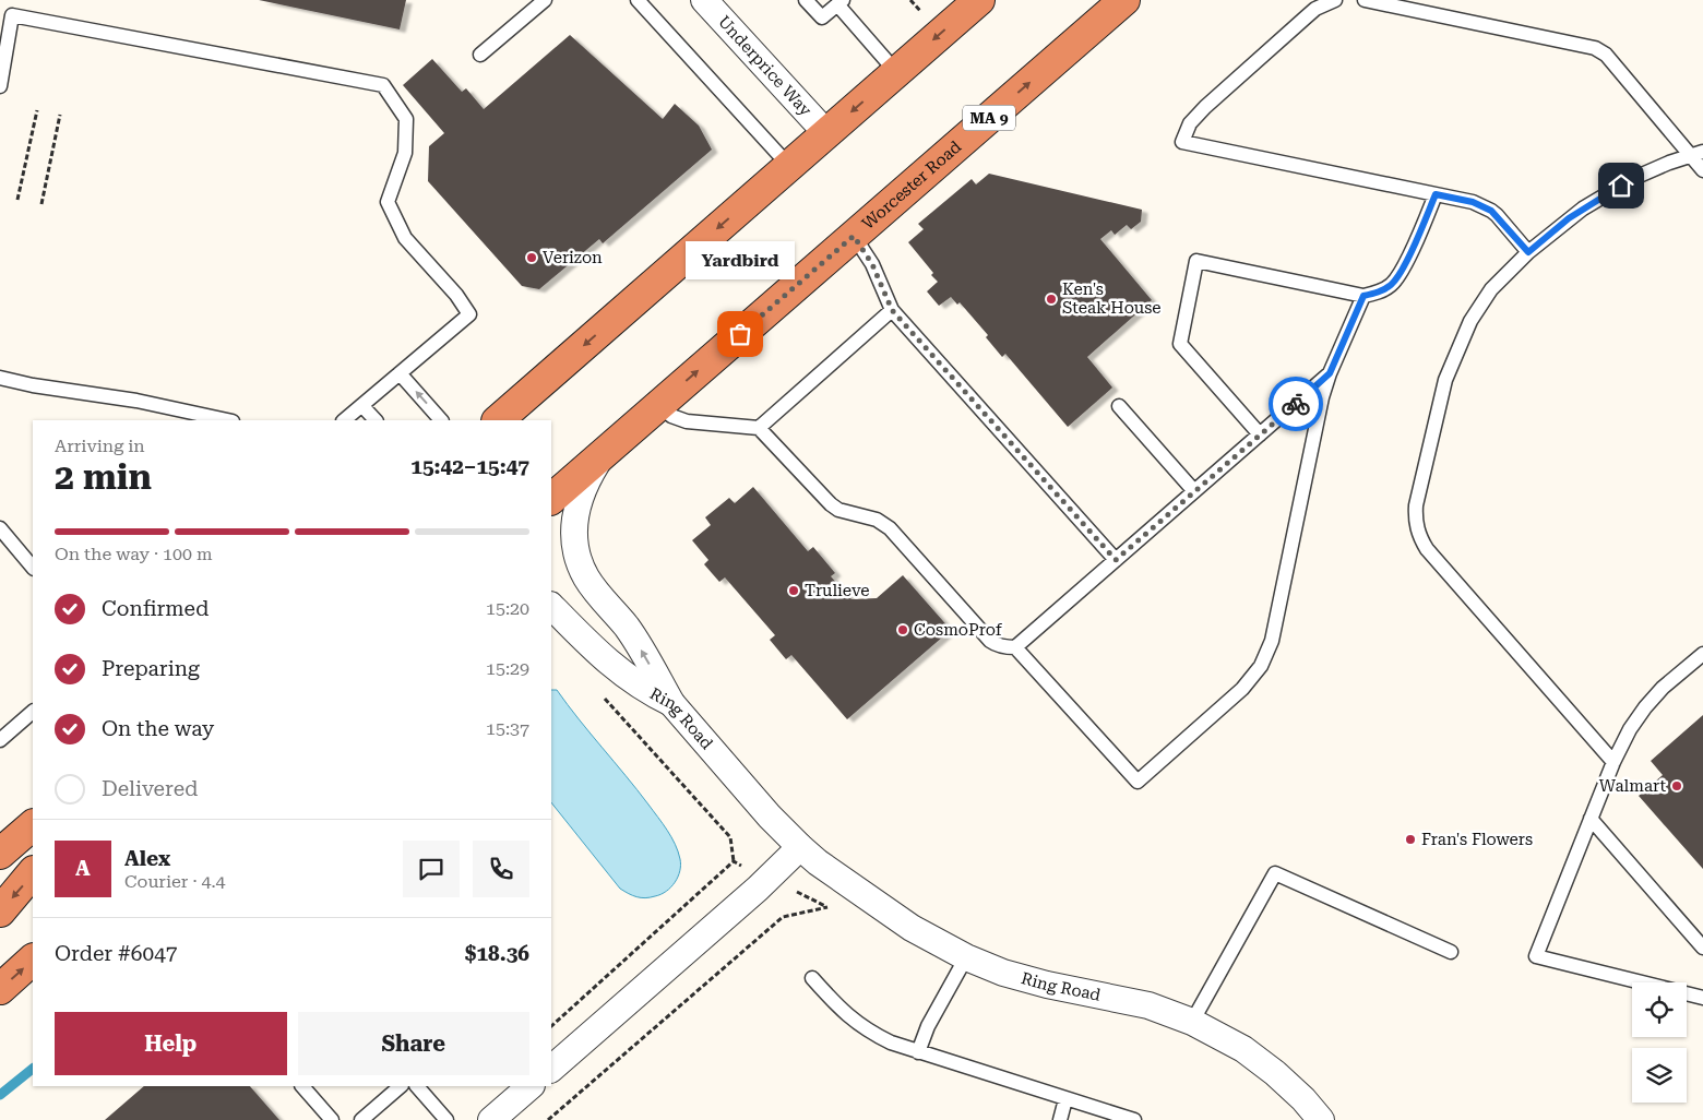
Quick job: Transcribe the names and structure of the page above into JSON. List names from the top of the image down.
{
  "streets": {
    "highway": ["MA 9", "Worcester Road"],
    "street": ["Underprice Way", "Ring Road"]
  },
  "places": [
    "Verizon",
    "Ken's Steak House",
    "Yardbird",
    "Trulieve",
    "CosmoProf",
    "Walmart",
    "Fran's Flowers"
  ],
  "page": {
    "bubble": "Yardbird",
    "heading": ["2 min", "Arriving in", "15:42–15:47"],
    "panel": [
      "Alex",
      "Courier · 4.4",
      "Order #6047",
      "$18.36"
    ],
    "bar": "On the way · 100 m",
    "list": [
      ["Confirmed", "15:20"],
      ["Preparing", "15:29"],
      ["On the way", "15:37"],
      "Delivered"
    ],
    "round": "A",
    "buttons": ["Help", "Share"]
  }
}
